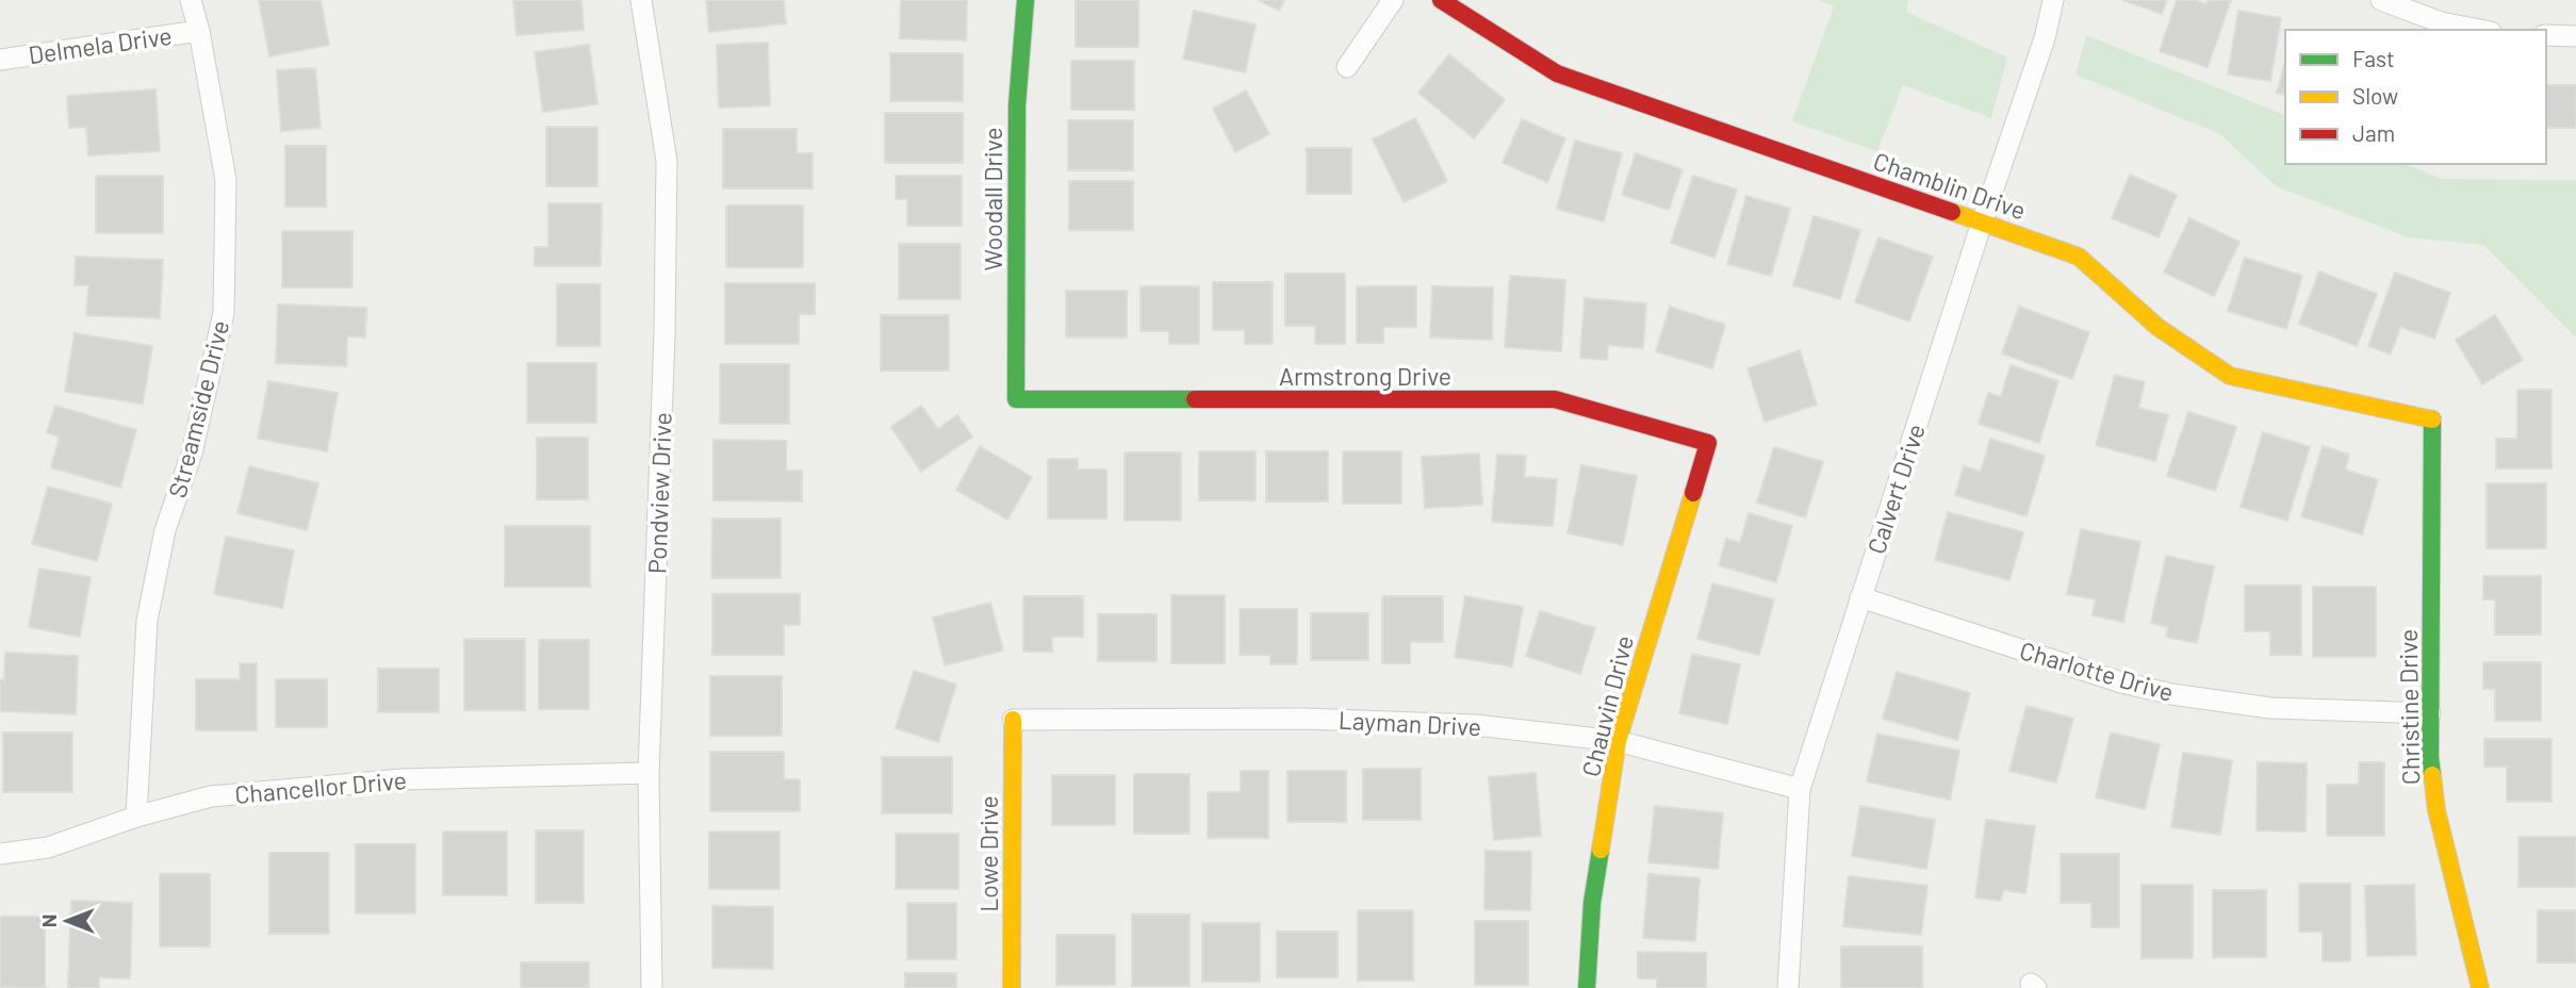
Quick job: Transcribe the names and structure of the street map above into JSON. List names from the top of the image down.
{
  "streets": {
    "street": [
      "Delmela Drive",
      "Chamblin Drive",
      "Woodall Drive",
      "Armstrong Drive",
      "Streamside Drive",
      "Calvert Drive",
      "Pondview Drive",
      "Charlotte Drive",
      "Chauvin Drive",
      "Christine Drive",
      "Layman Drive",
      "Chancellor Drive",
      "Lowe Drive"
    ]
  },
  "crossings": [
    ["Delmela Drive", "Streamside Drive"],
    ["Chamblin Drive", "Calvert Drive"],
    ["Chamblin Drive", "Christine Drive"],
    ["Woodall Drive", "Armstrong Drive"],
    ["Armstrong Drive", "Chauvin Drive"],
    ["Streamside Drive", "Chancellor Drive"],
    ["Calvert Drive", "Charlotte Drive"],
    ["Calvert Drive", "Layman Drive"],
    ["Pondview Drive", "Chancellor Drive"],
    ["Charlotte Drive", "Christine Drive"],
    ["Chauvin Drive", "Layman Drive"],
    ["Layman Drive", "Lowe Drive"]
  ],
  "legend": ["Fast", "Slow", "Jam"],
  "north": "left"
}
